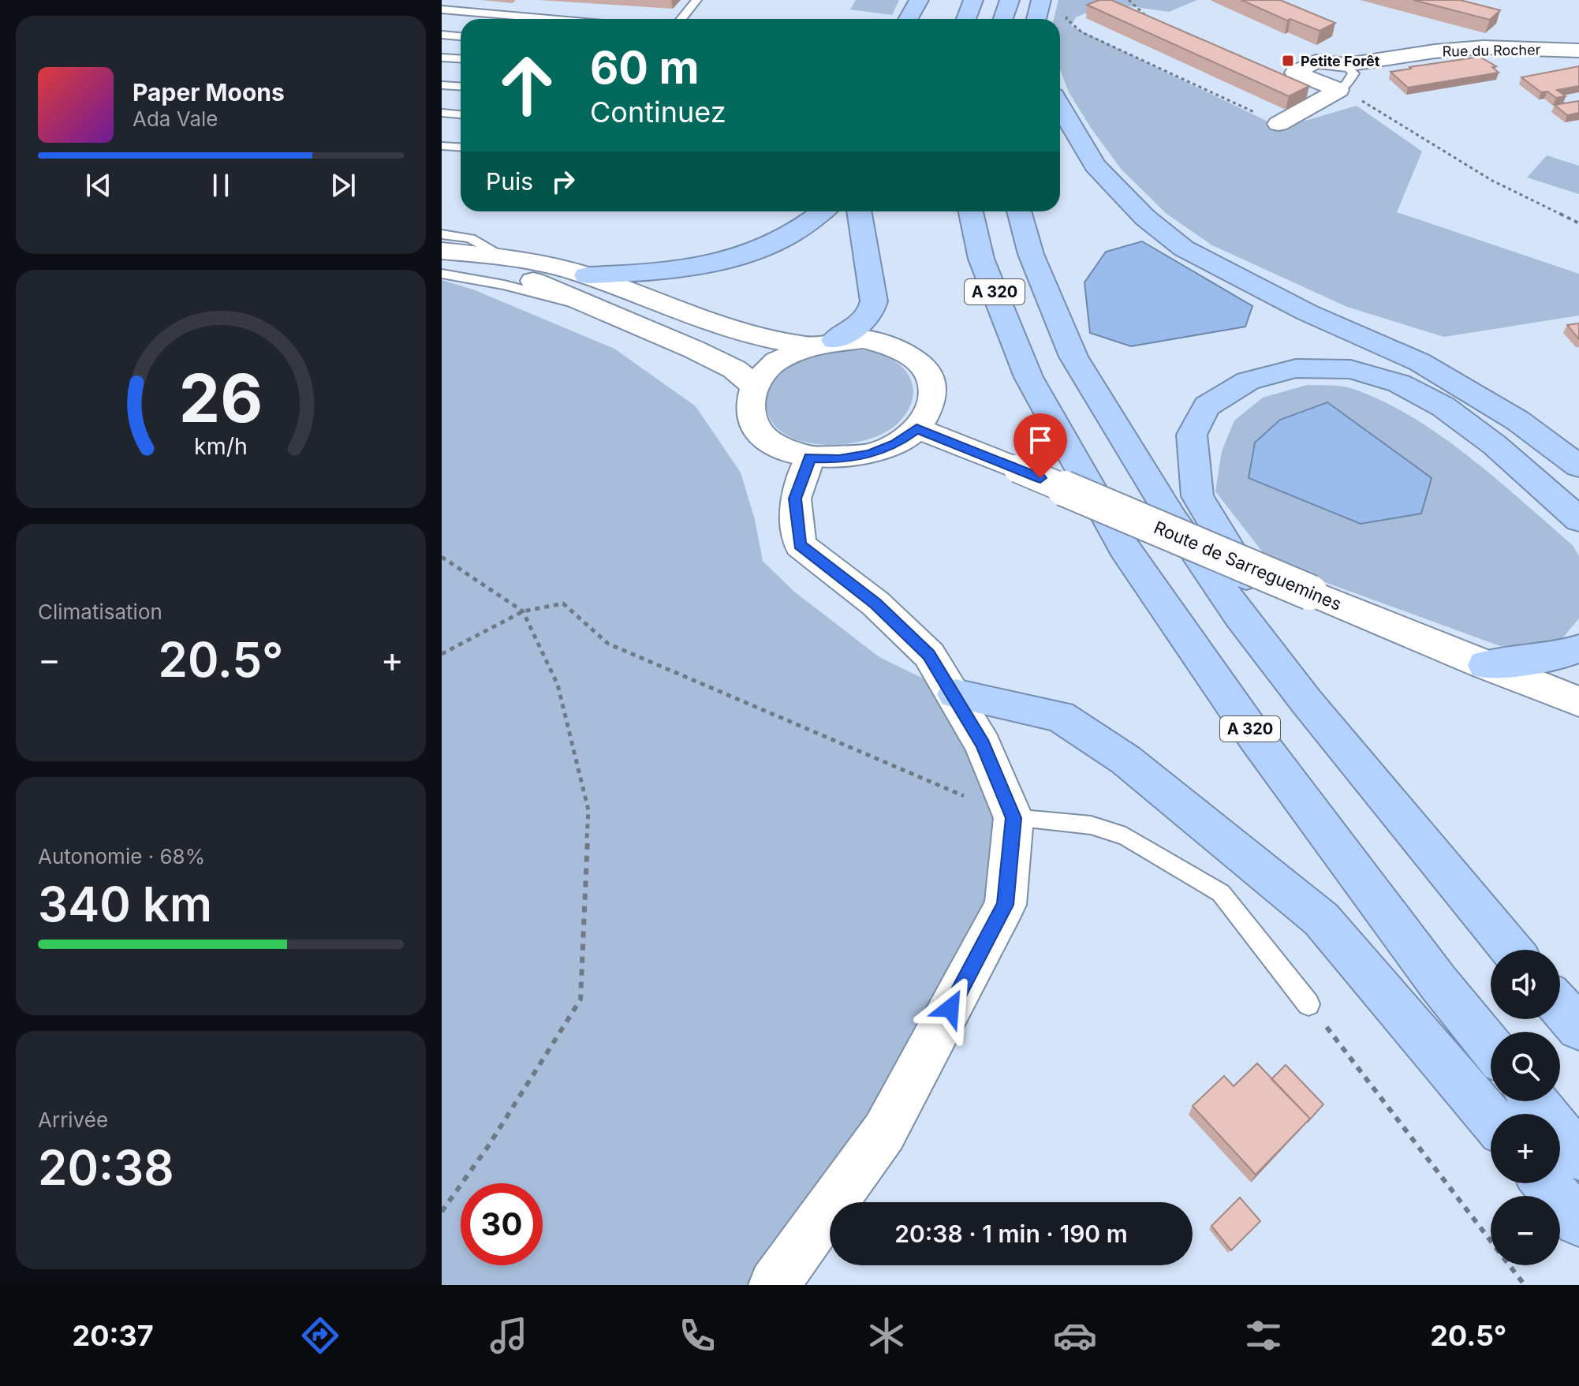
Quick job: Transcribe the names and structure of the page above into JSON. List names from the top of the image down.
{
  "streets": {
    "highway": ["A 320"],
    "main road": ["Rue du Rocher", "Route de Sarreguemines"]
  },
  "places": {
    "transit": ["Petite Forêt"]
  },
  "page": {
    "turn": ["60 m", "Continuez"],
    "song": ["Paper Moons", "Ada Vale"],
    "then": "Puis",
    "tile": [
      "Climatisation",
      ["Autonomie · 68%", "340 km"],
      ["Arrivée", "20:38"]
    ],
    "heat": ["−", "20.5°", "+"],
    "map_buttons": ["+", "−"],
    "limit": "30",
    "trip": "20:38 · 1 min · 190 m",
    "tabs": ["20:37", "20.5°"],
    "gauge": ["26", "km/h"]
  }
}
